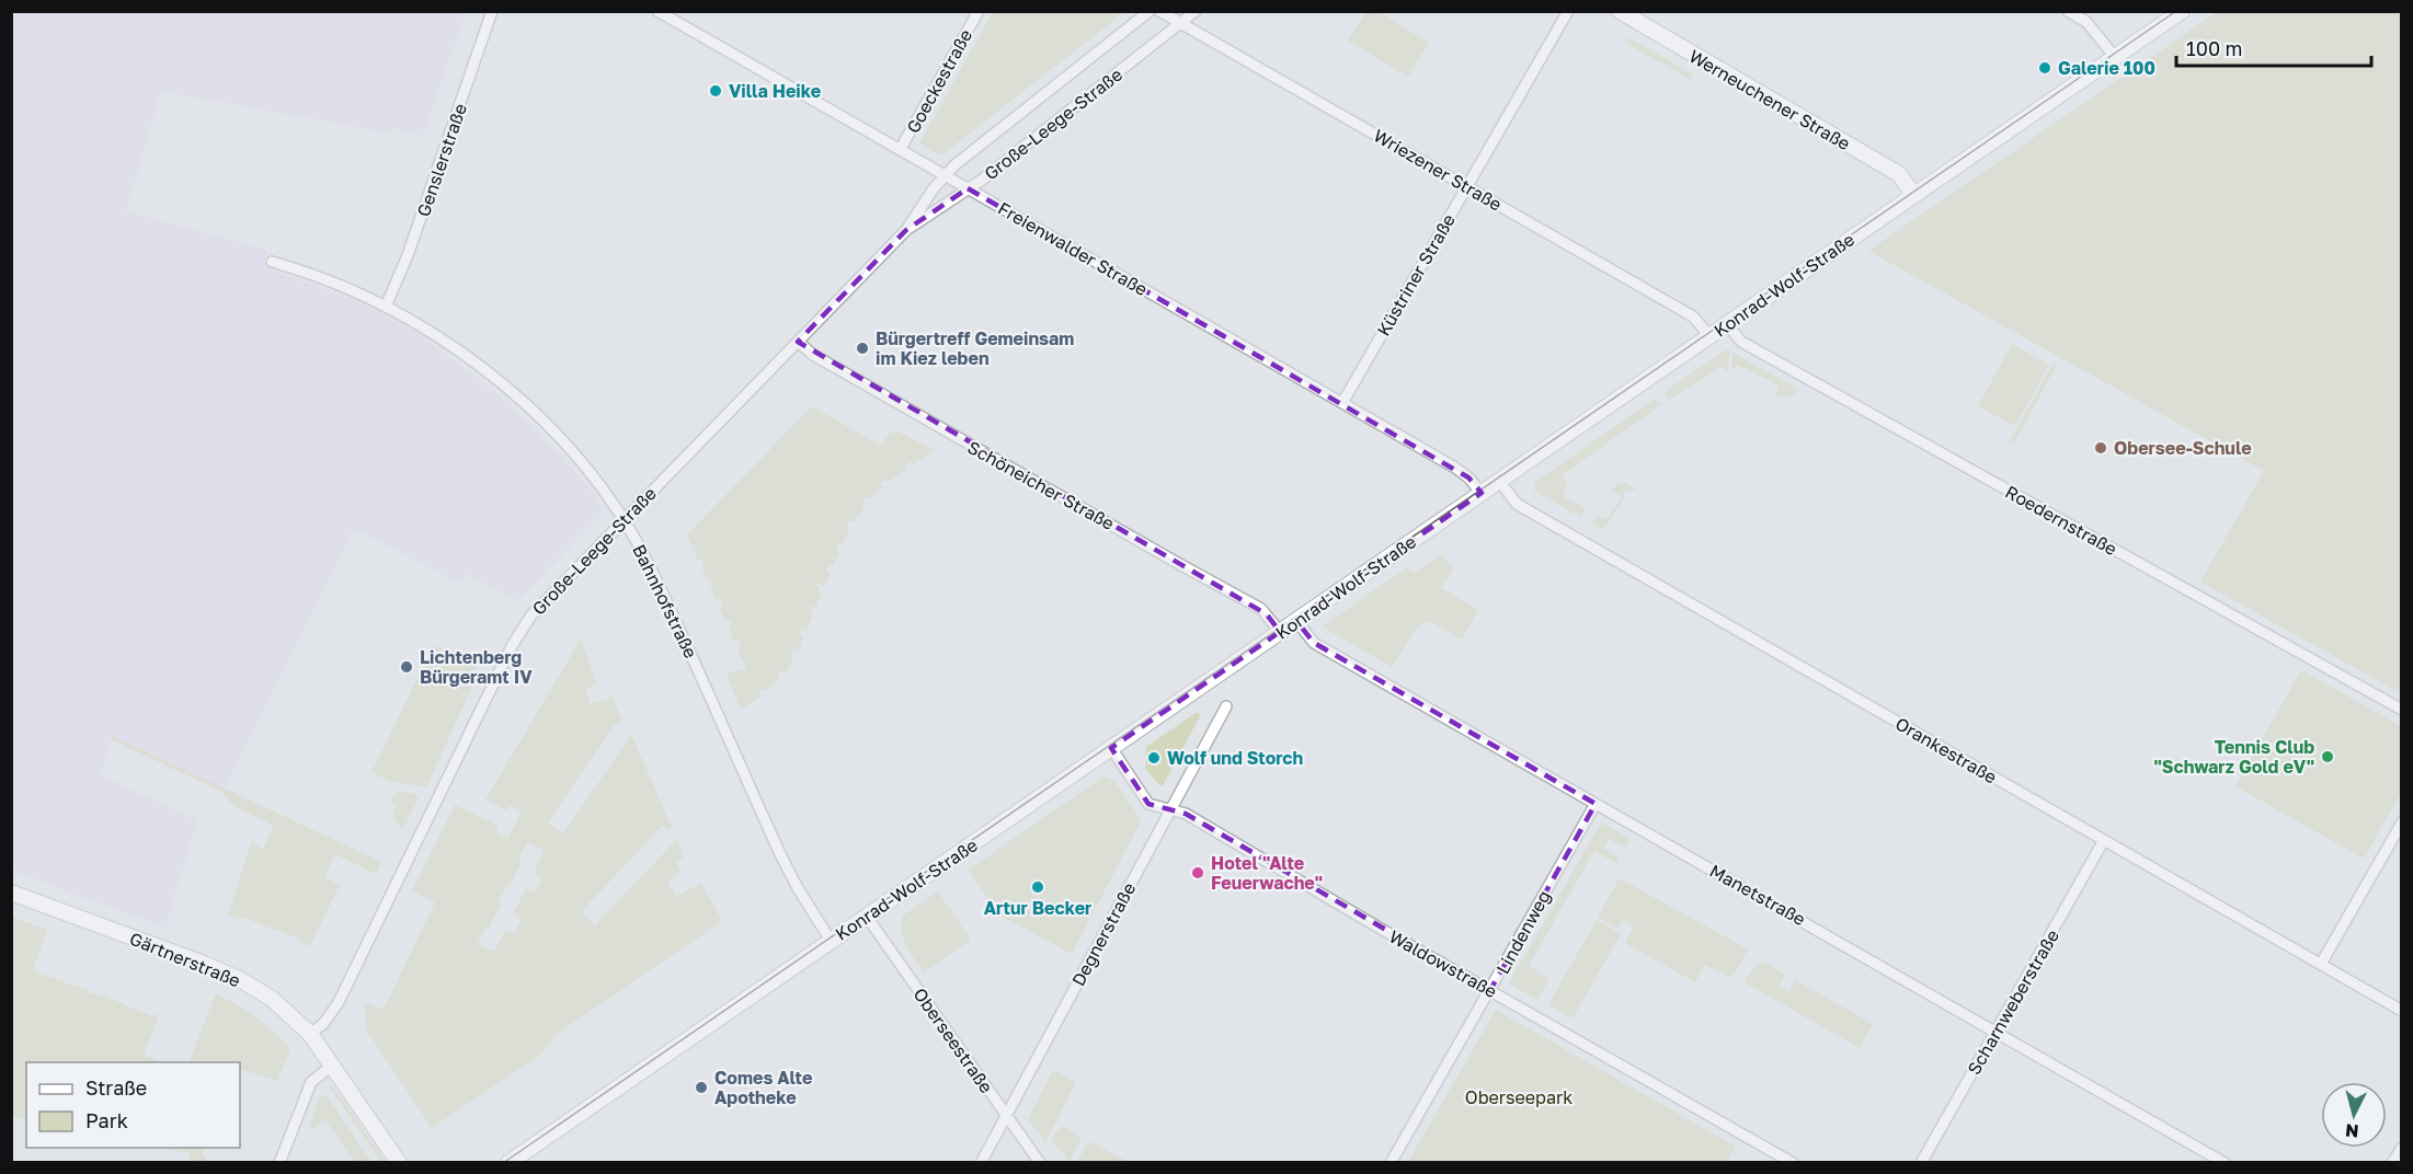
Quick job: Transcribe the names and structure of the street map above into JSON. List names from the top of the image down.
{
  "streets": {
    "main road": ["Werneuchener Straße", "Konrad-Wolf-Straße", "Gärtnerstraße"],
    "street": [
      "Goeckestraße",
      "Große-Leege-Straße",
      "Genslerstraße",
      "Wriezener Straße",
      "Freienwalder Straße",
      "Küstriner Straße",
      "Schöneicher Straße",
      "Roedernstraße",
      "Bahnhofstraße",
      "Orankestraße",
      "Manetstraße",
      "Lindenweg",
      "Degnerstraße",
      "Waldowstraße",
      "Scharnweberstraße",
      "Oberseestraße"
    ]
  },
  "crossings": [
    ["Goeckestraße", "Freienwalder Straße"],
    ["Werneuchener Straße", "Konrad-Wolf-Straße"],
    ["Große-Leege-Straße", "Wriezener Straße"],
    ["Große-Leege-Straße", "Freienwalder Straße"],
    ["Große-Leege-Straße", "Schöneicher Straße"],
    ["Große-Leege-Straße", "Bahnhofstraße"],
    ["Große-Leege-Straße", "Gärtnerstraße"],
    ["Genslerstraße", "Bahnhofstraße"],
    ["Wriezener Straße", "Küstriner Straße"],
    ["Wriezener Straße", "Konrad-Wolf-Straße"],
    ["Freienwalder Straße", "Küstriner Straße"],
    ["Freienwalder Straße", "Konrad-Wolf-Straße"],
    ["Konrad-Wolf-Straße", "Schöneicher Straße"],
    ["Konrad-Wolf-Straße", "Roedernstraße"],
    ["Konrad-Wolf-Straße", "Bahnhofstraße"],
    ["Konrad-Wolf-Straße", "Orankestraße"],
    ["Konrad-Wolf-Straße", "Manetstraße"],
    ["Konrad-Wolf-Straße", "Waldowstraße"],
    ["Konrad-Wolf-Straße", "Oberseestraße"],
    ["Orankestraße", "Scharnweberstraße"],
    ["Manetstraße", "Lindenweg"],
    ["Manetstraße", "Scharnweberstraße"],
    ["Lindenweg", "Waldowstraße"],
    ["Degnerstraße", "Waldowstraße"],
    ["Degnerstraße", "Oberseestraße"]
  ],
  "parks": ["Oberseepark"],
  "places": [
    "Galerie 100",
    "Villa Heike",
    "Bürgertreff Gemeinsam im Kiez leben",
    "Obersee-Schule",
    "Lichtenberg Bürgeramt IV",
    "Tennis Club \"Schwarz Gold eV\"",
    "Wolf und Storch",
    "Hotel \"Alte Feuerwache\"",
    "Artur Becker",
    "Comes Alte Apotheke"
  ],
  "legend": ["Straße", "Park"],
  "scale_bar": "100 m",
  "north": "bottom"
}
